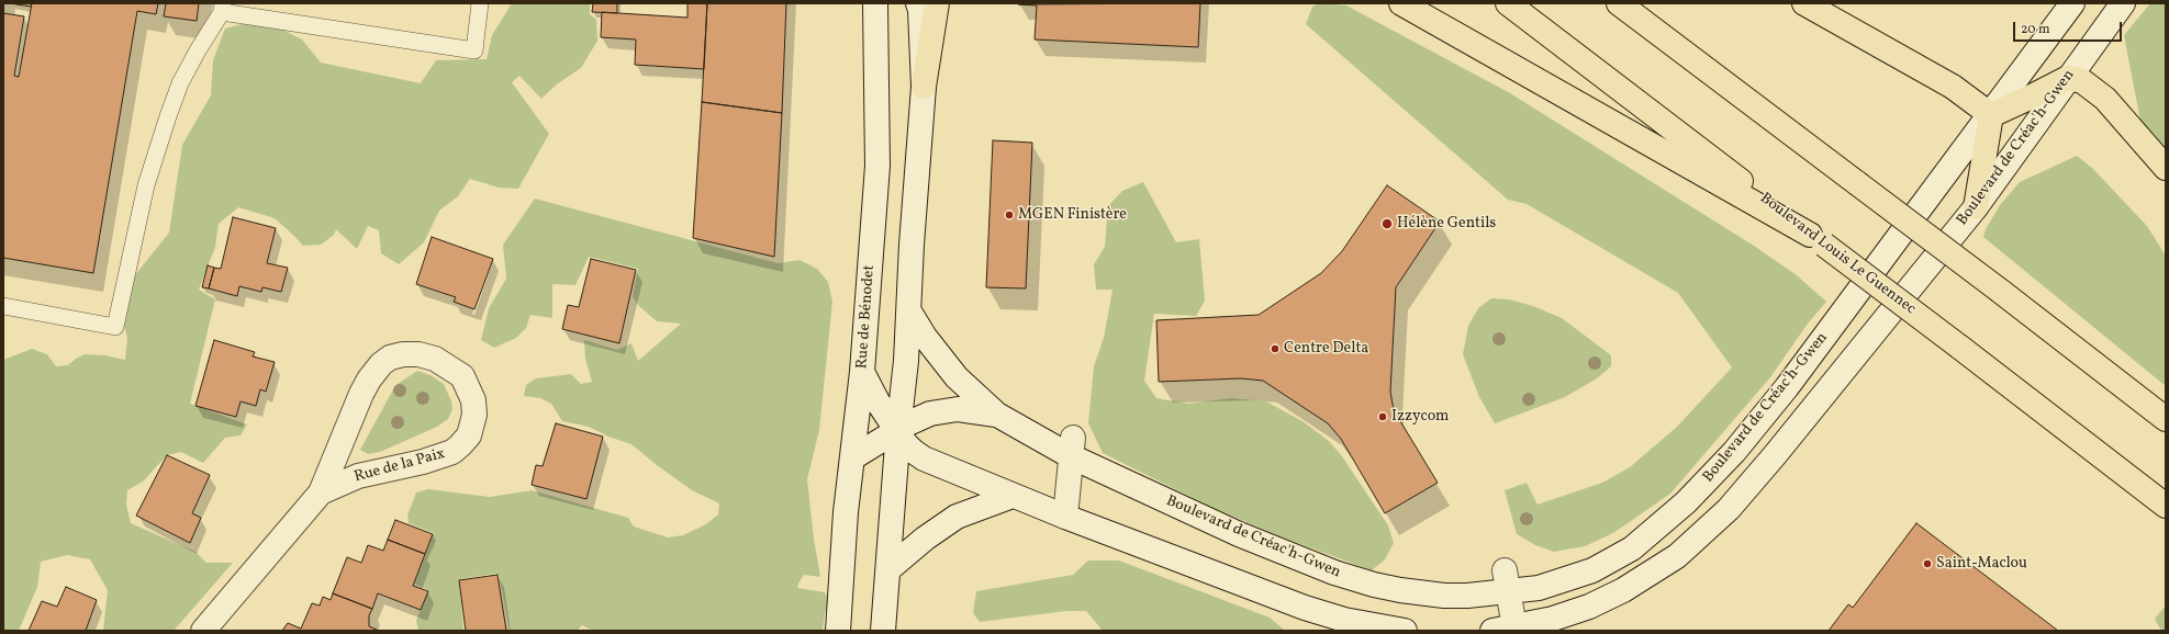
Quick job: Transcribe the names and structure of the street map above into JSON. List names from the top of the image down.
{
  "streets": {
    "main road": ["Boulevard Louis Le Guennec"],
    "street": ["Boulevard de Créac'h-Gwen", "Rue de Bénodet", "Rue de la Paix"]
  },
  "crossings": [
    ["Boulevard de Créac'h-Gwen", "Rue de Bénodet"]
  ],
  "places": [
    "MGEN Finistère",
    "Hélène Gentils",
    "Centre Delta",
    "Izzycom",
    "Saint-Maclou"
  ],
  "scale_bar": "20 m"
}
